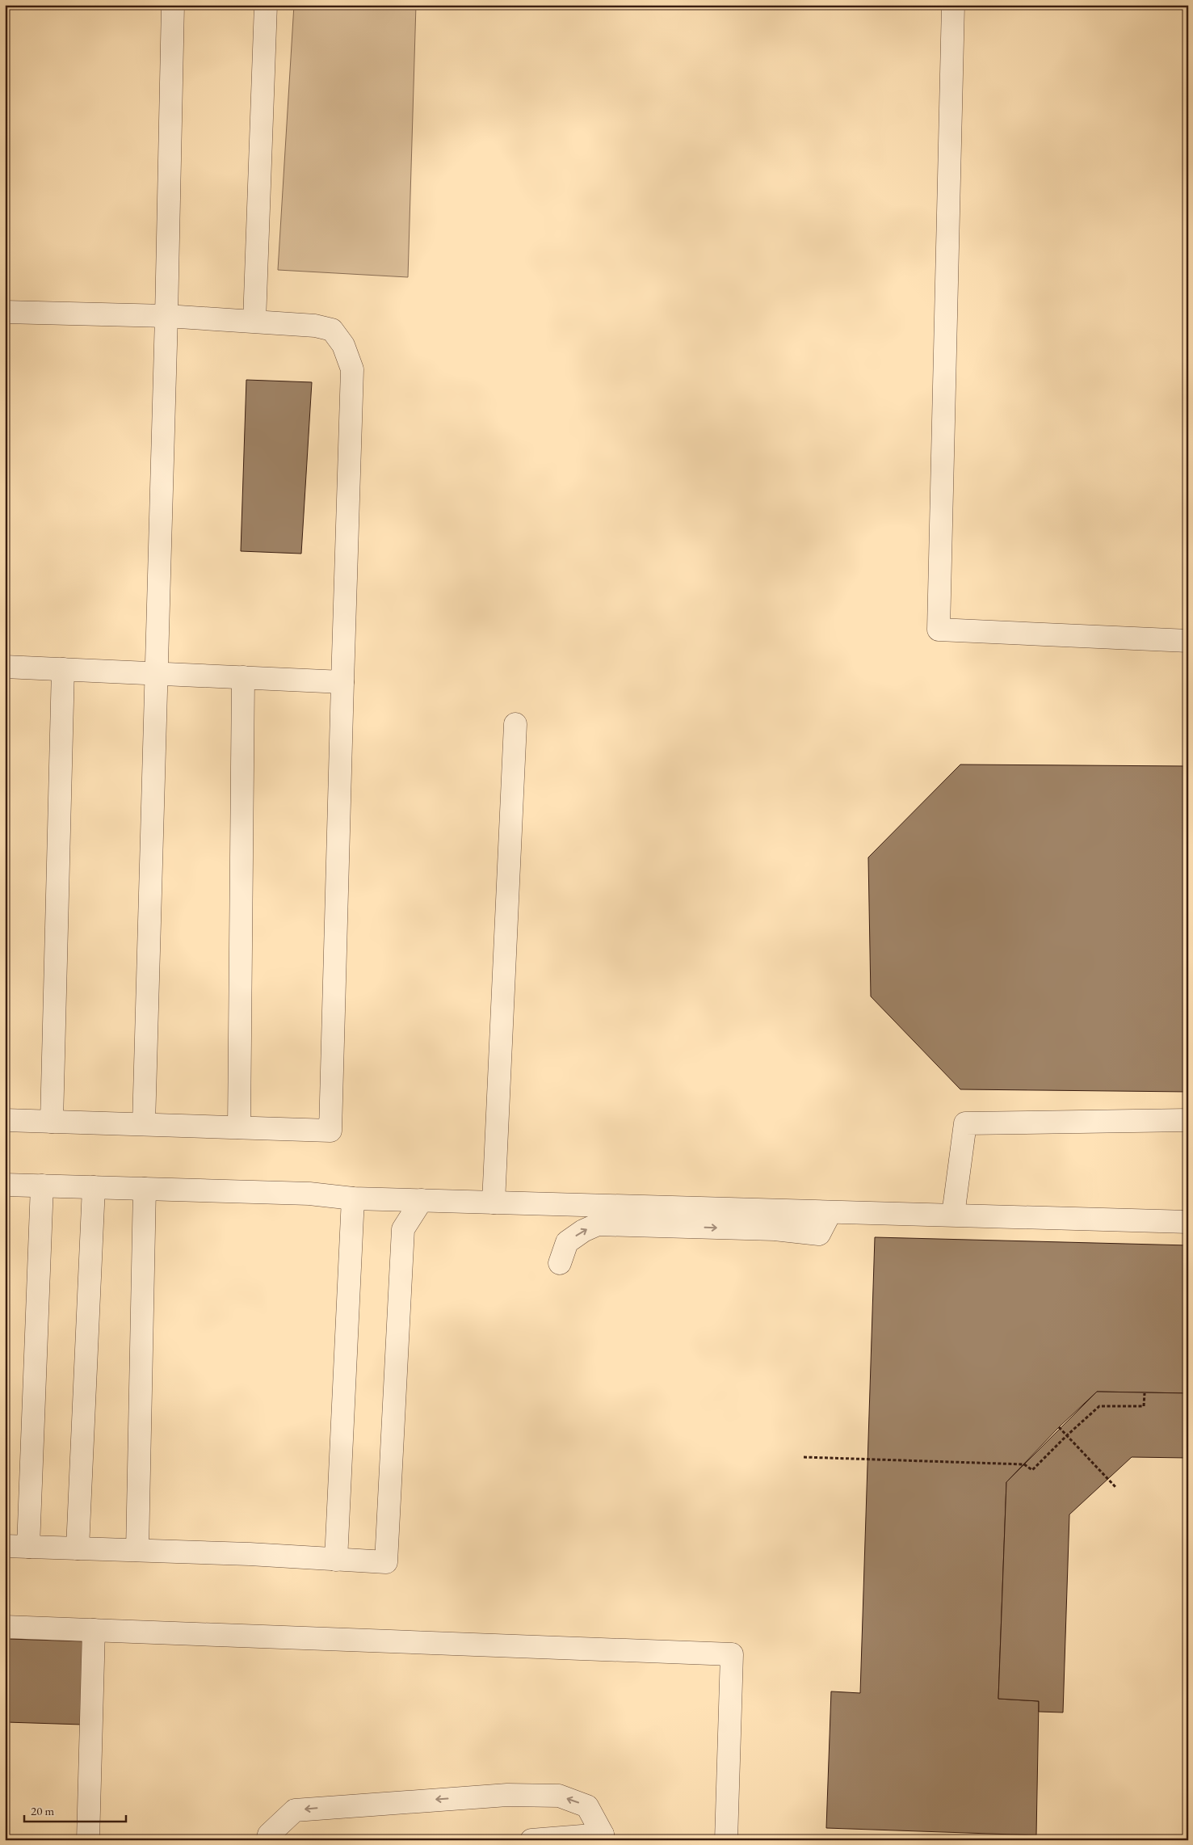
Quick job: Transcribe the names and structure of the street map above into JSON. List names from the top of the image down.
{
  "scale_bar": "20 m"
}
